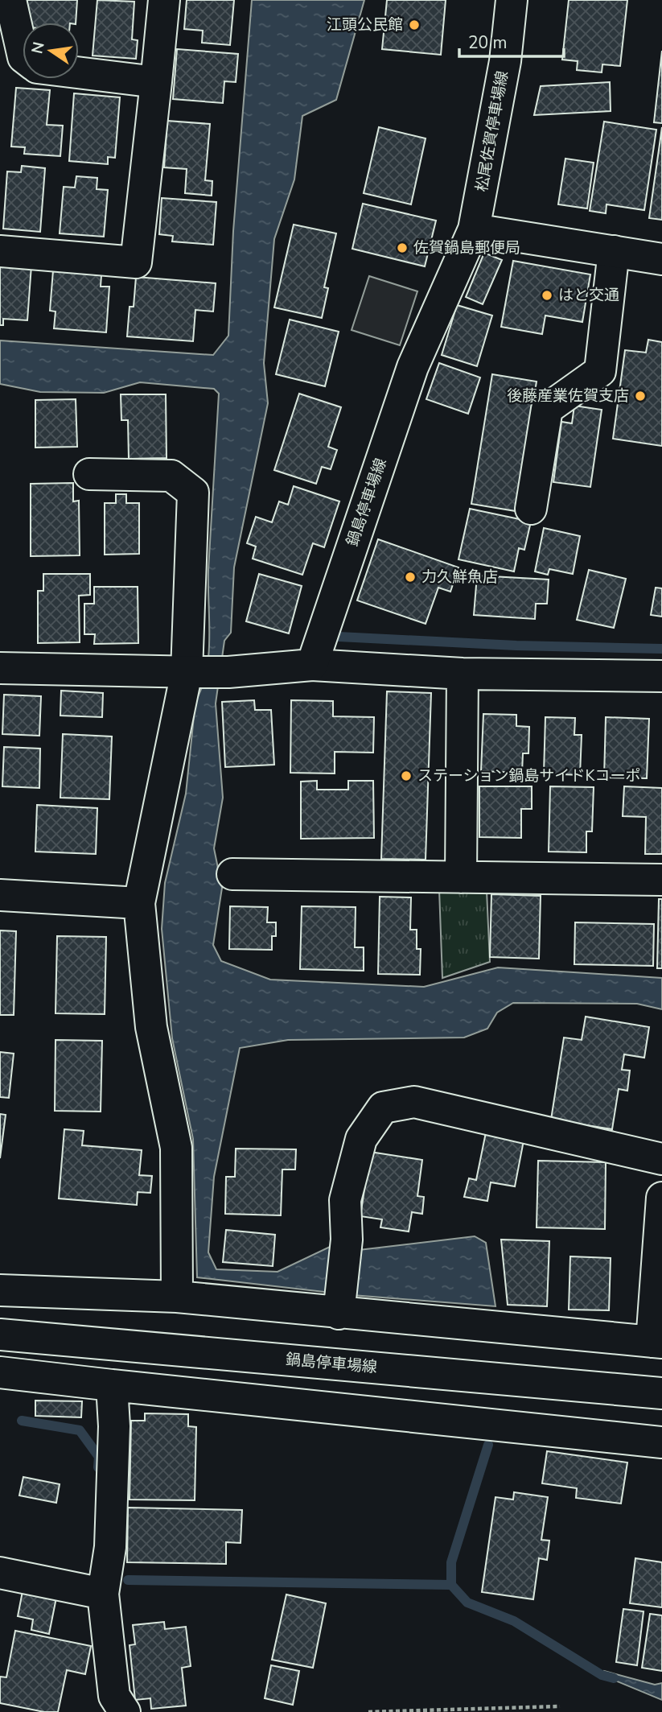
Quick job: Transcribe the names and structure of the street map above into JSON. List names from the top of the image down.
{
  "streets": {
    "street": ["松尾佐賀停車場線", "鍋島停車場線"]
  },
  "crossings": [
    ["松尾佐賀停車場線", "鍋島停車場線"]
  ],
  "places": [
    "江頭公民館",
    "佐賀鍋島郵便局",
    "はと交通",
    "後藤産業佐賀支店",
    "力久鮮魚店",
    "ステーション鍋島サイドKコーポ"
  ],
  "scale_bar": "20 m",
  "north": "left"
}
